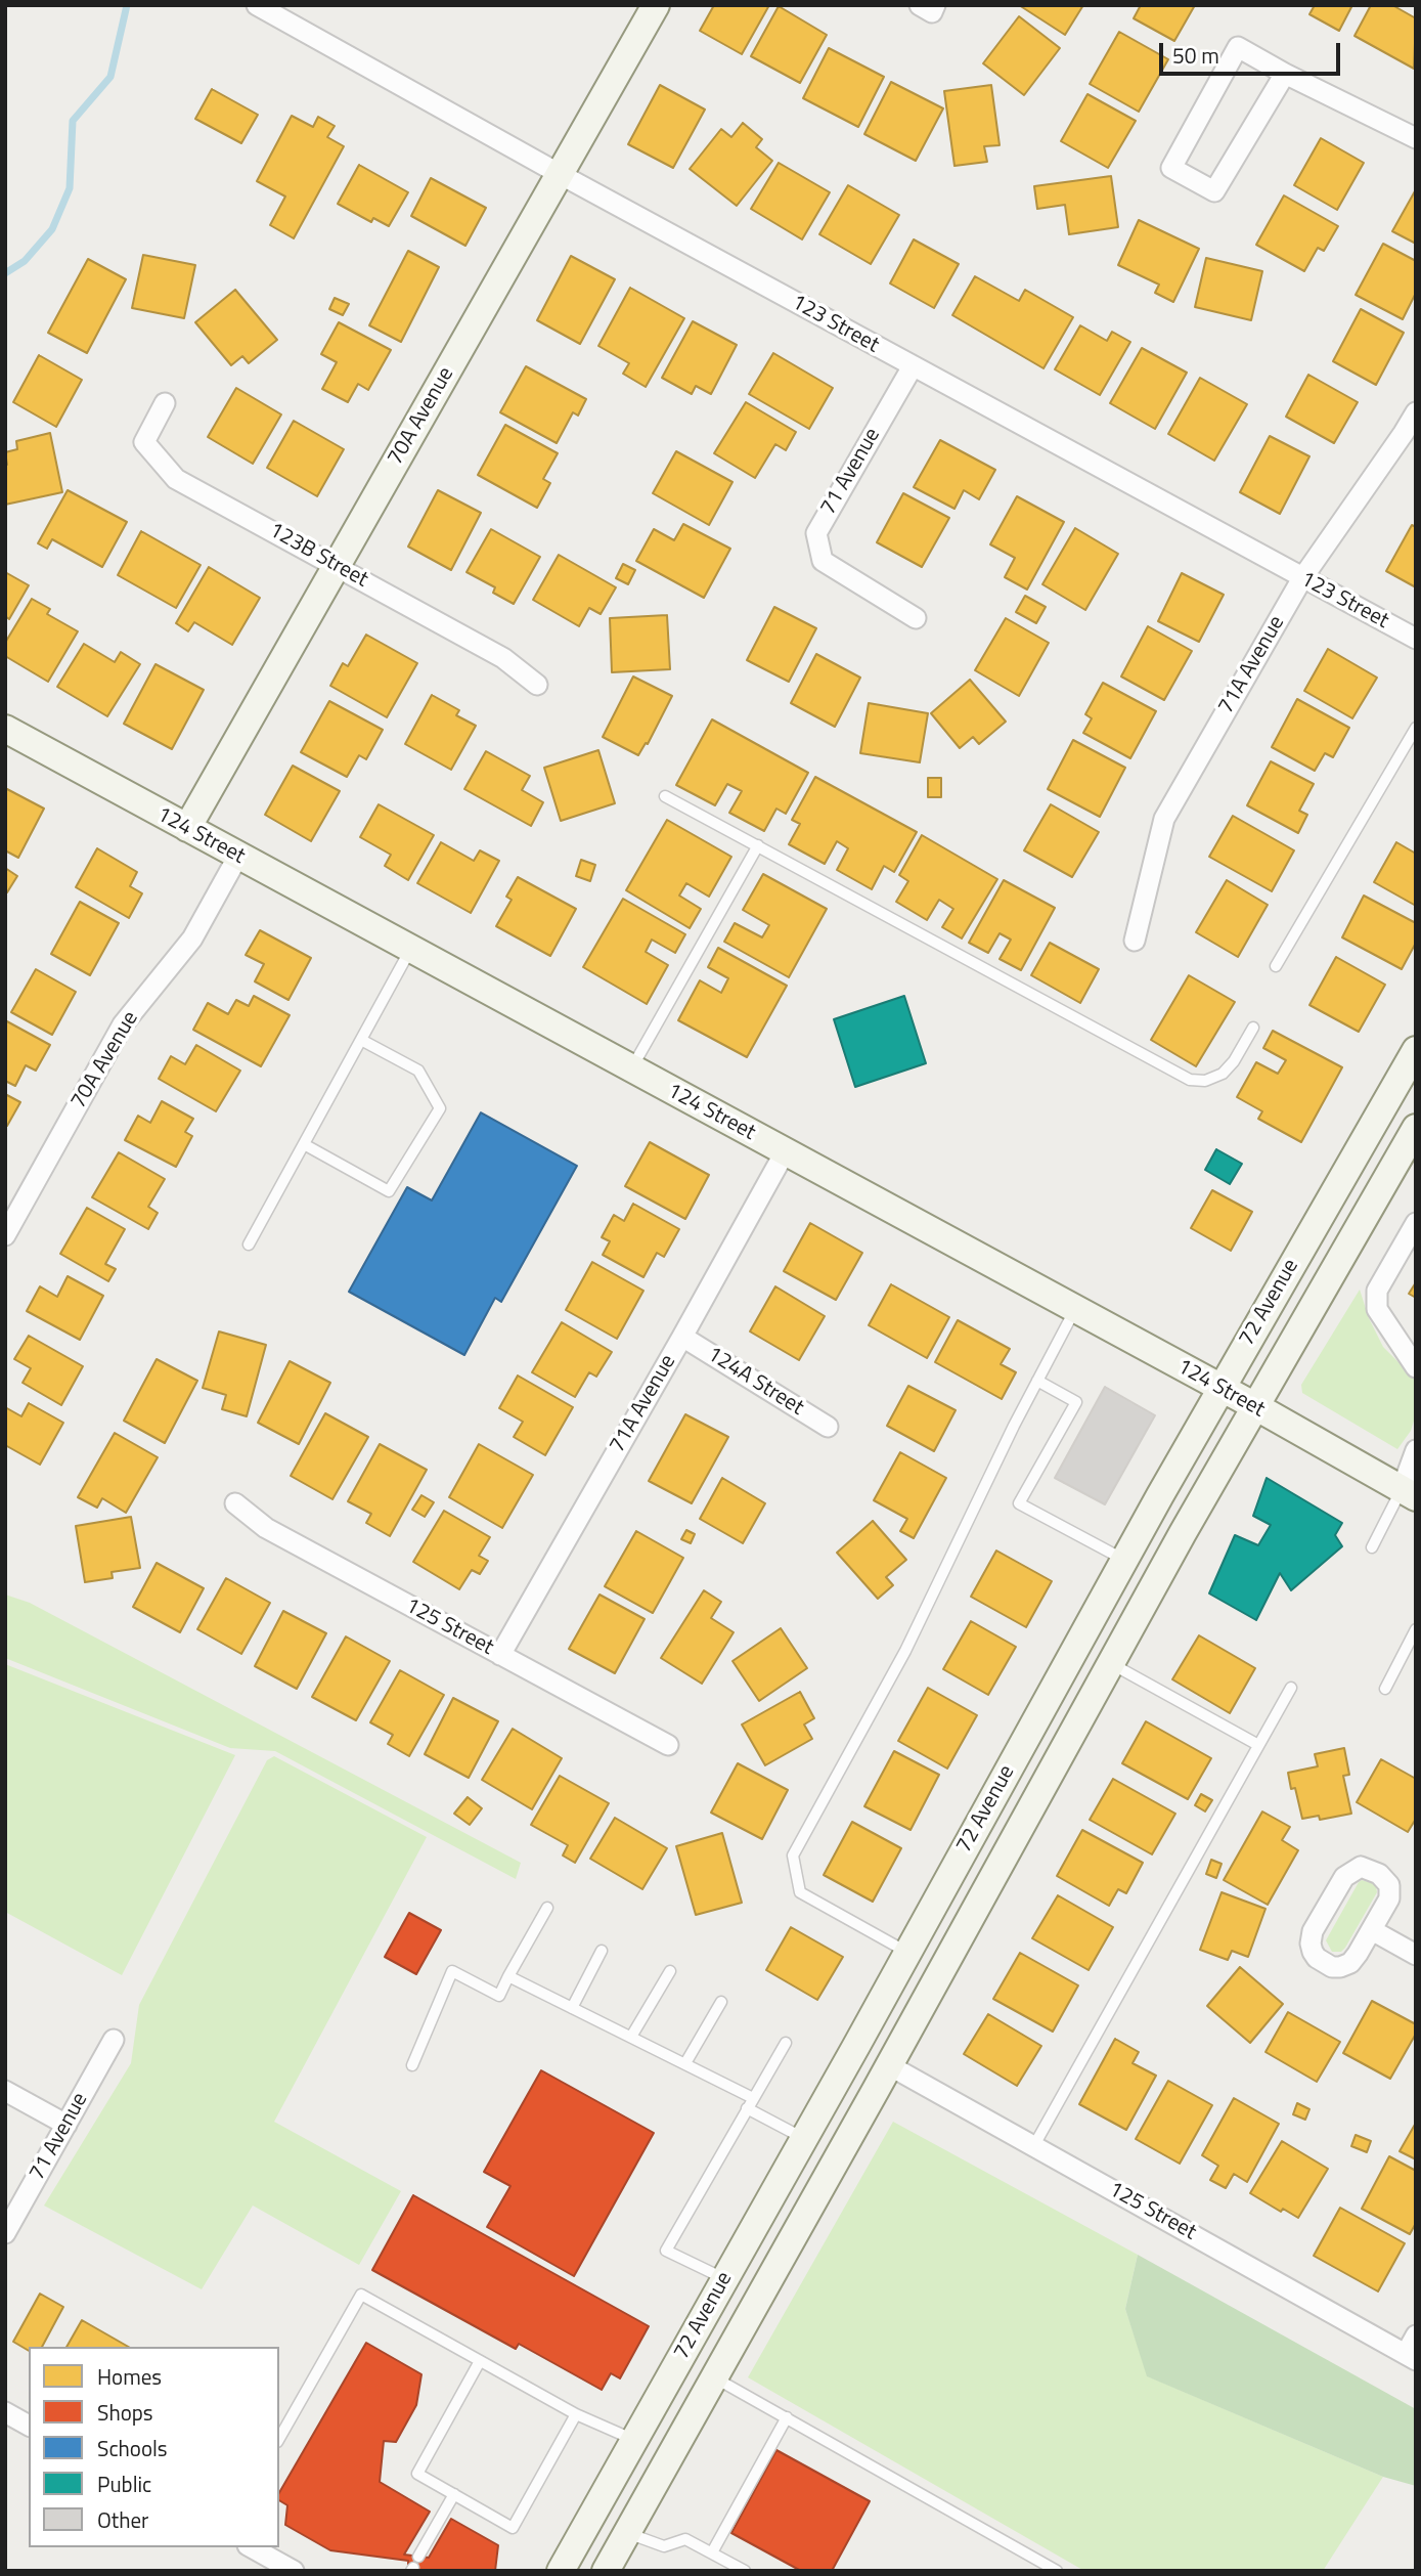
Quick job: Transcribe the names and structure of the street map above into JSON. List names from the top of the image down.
{
  "streets": {
    "main road": ["70A Avenue", "124 Street", "72 Avenue"],
    "street": [
      "123 Street",
      "71 Avenue",
      "123B Street",
      "71A Avenue",
      "124A Street",
      "125 Street"
    ]
  },
  "crossings": [
    ["123 Street", "70A Avenue"],
    ["123 Street", "71 Avenue"],
    ["123 Street", "71A Avenue"],
    ["70A Avenue", "123B Street"],
    ["70A Avenue", "124 Street"],
    ["71A Avenue", "124 Street"],
    ["71A Avenue", "124A Street"],
    ["71A Avenue", "125 Street"],
    ["124 Street", "72 Avenue"],
    ["72 Avenue", "125 Street"]
  ],
  "legend": [
    "Homes",
    "Shops",
    "Schools",
    "Public",
    "Other"
  ],
  "scale_bar": "50 m"
}
